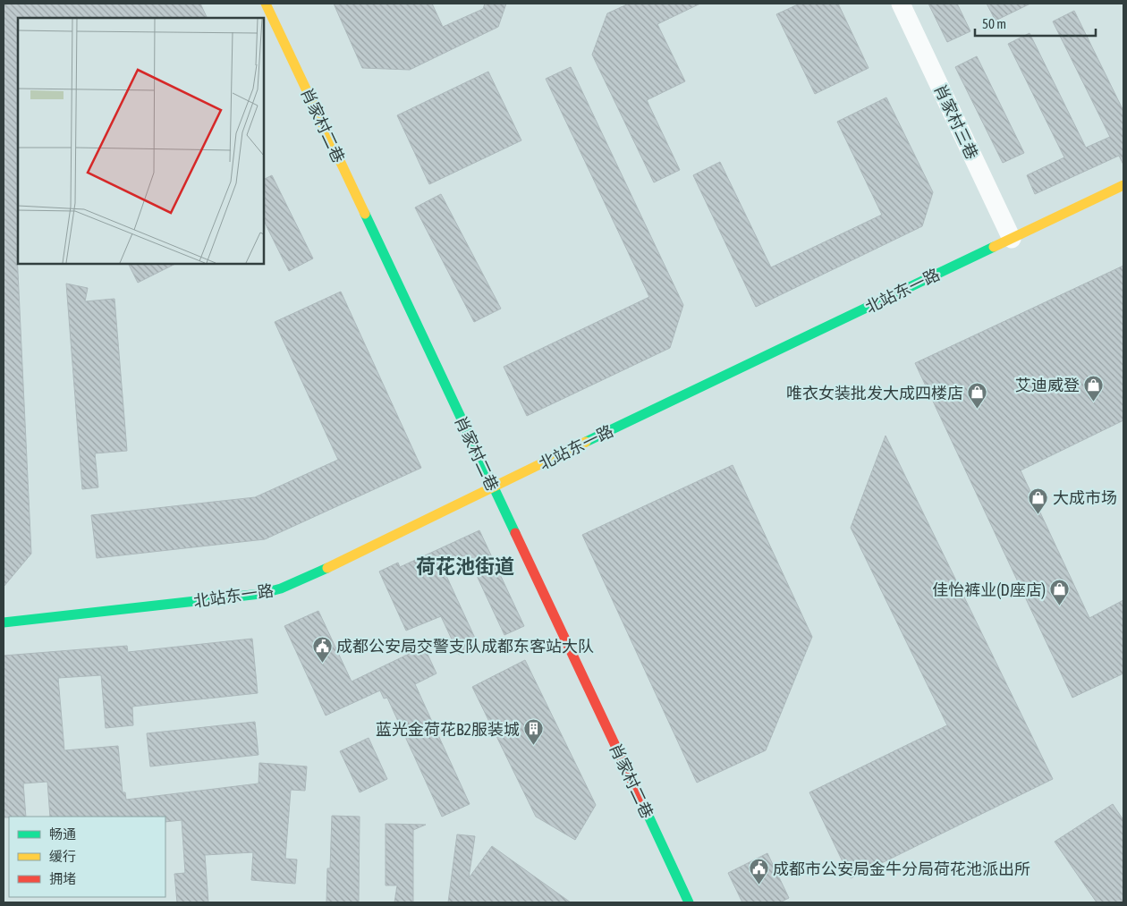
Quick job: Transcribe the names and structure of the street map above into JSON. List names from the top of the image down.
{
  "streets": {
    "street": ["肖家村三巷", "肖家村二巷", "北站东一路"]
  },
  "crossings": [
    ["肖家村三巷", "北站东一路"],
    ["肖家村二巷", "北站东一路"]
  ],
  "districts": ["荷花池街道"],
  "places": {
    "shop": [
      "艾迪威登",
      "唯衣女装批发大成四楼店",
      "大成市场",
      "佳怡裤业(D座店)"
    ],
    "public building": ["成都公安局交警支队成都东客站大队", "成都市公安局金牛分局荷花池派出所"],
    "building": ["蓝光金荷花B2服装城"]
  },
  "legend": ["畅通", "缓行", "拥堵"],
  "scale_bar": "50 m"
}
